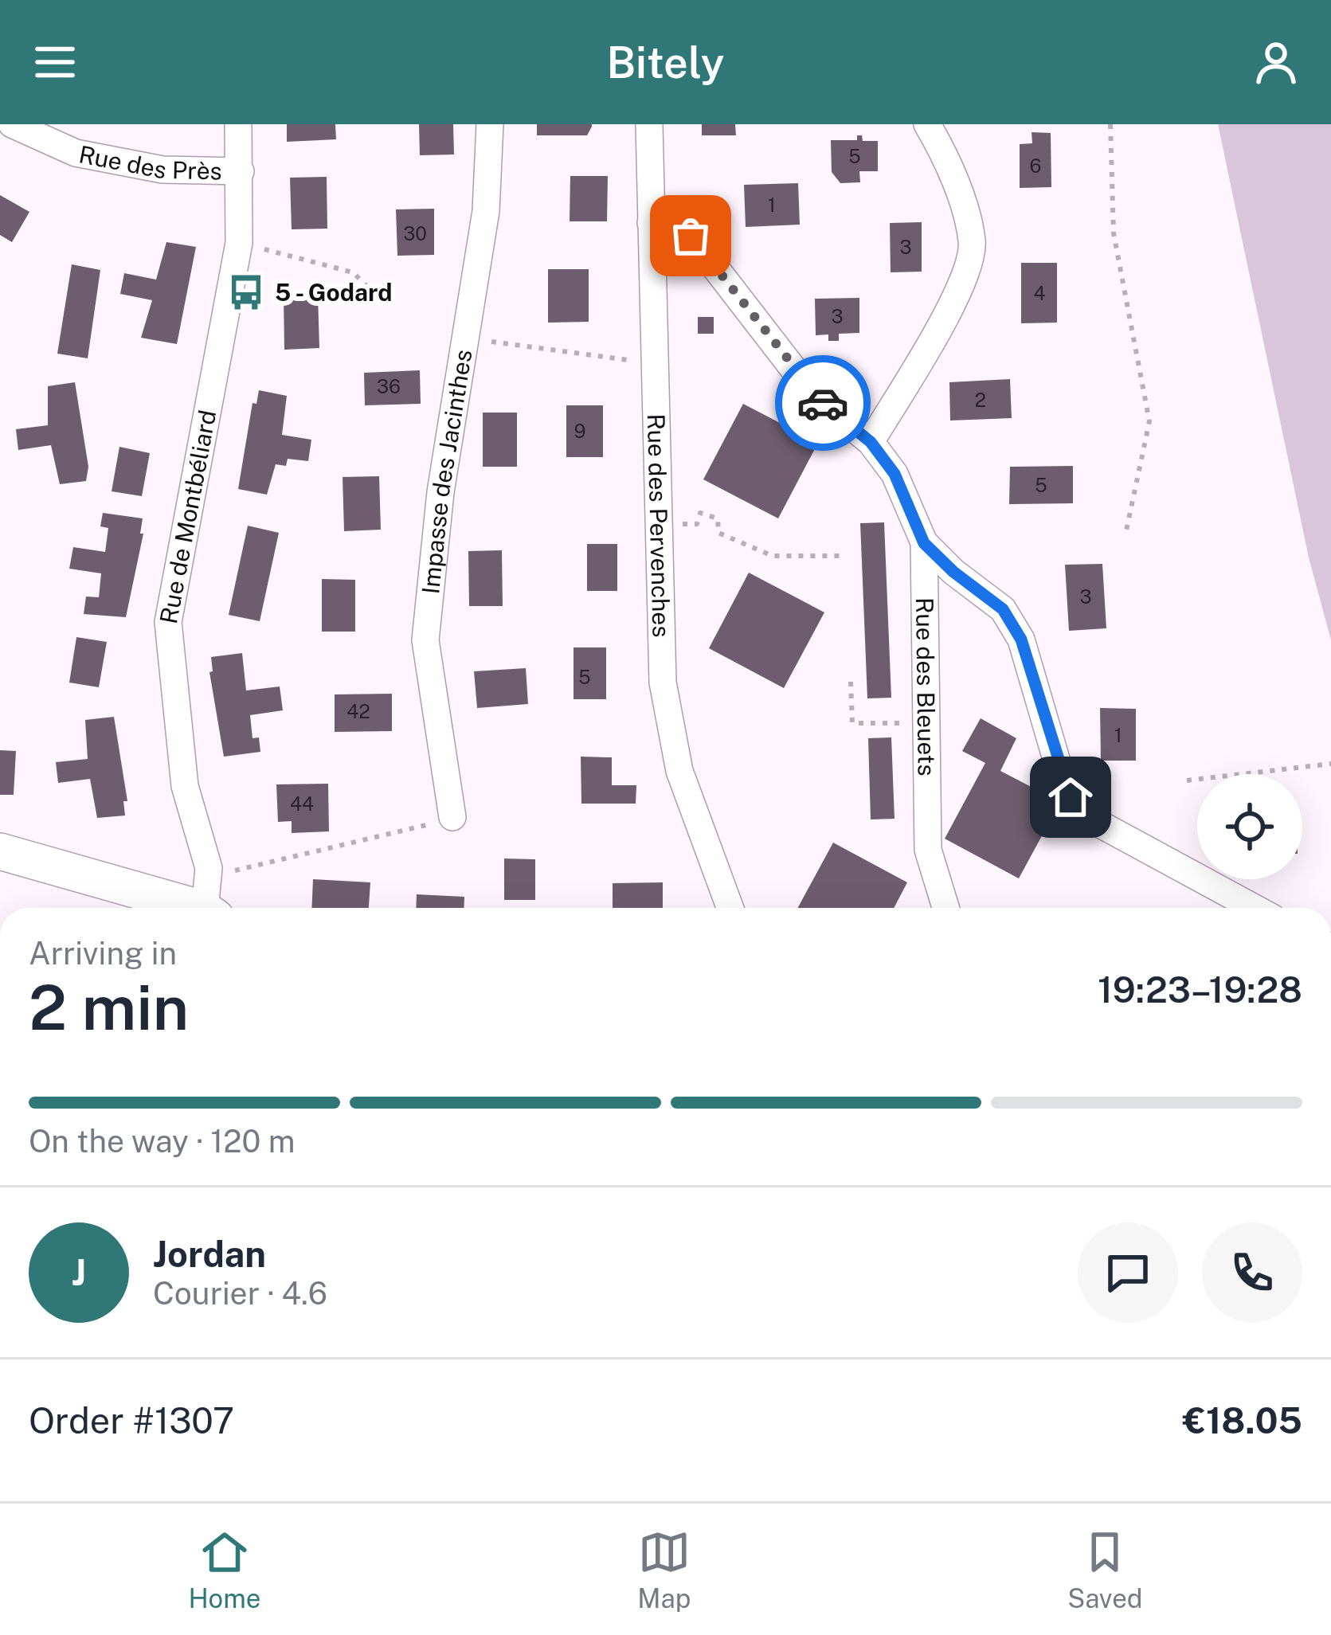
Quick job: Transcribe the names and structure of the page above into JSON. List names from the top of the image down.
{
  "streets": {
    "street": [
      "Rue des Près",
      "Impasse des Jacinthes",
      "Rue de Montbéliard",
      "Rue des Pervenches",
      "Rue des Bleuets"
    ]
  },
  "crossings": [
    ["Rue des Près", "Rue de Montbéliard"],
    ["Rue des Pervenches", "Rue des Bleuets"]
  ],
  "places": {
    "bus stop": ["5 - Godard"]
  },
  "house_numbers": [
    "5",
    "6",
    "1",
    "30",
    "3",
    "4",
    "3",
    "36",
    "2",
    "9",
    "5",
    "3",
    "5",
    "42",
    "1",
    "44"
  ],
  "page": {
    "header": "Bitely",
    "heading": ["2 min", "Arriving in", "19:23–19:28"],
    "panel": [
      "Jordan",
      "Courier · 4.6",
      "Order #1307",
      "€18.05"
    ],
    "bar": "On the way · 120 m",
    "round": "J",
    "tabs": ["Home", "Map", "Saved"]
  }
}
